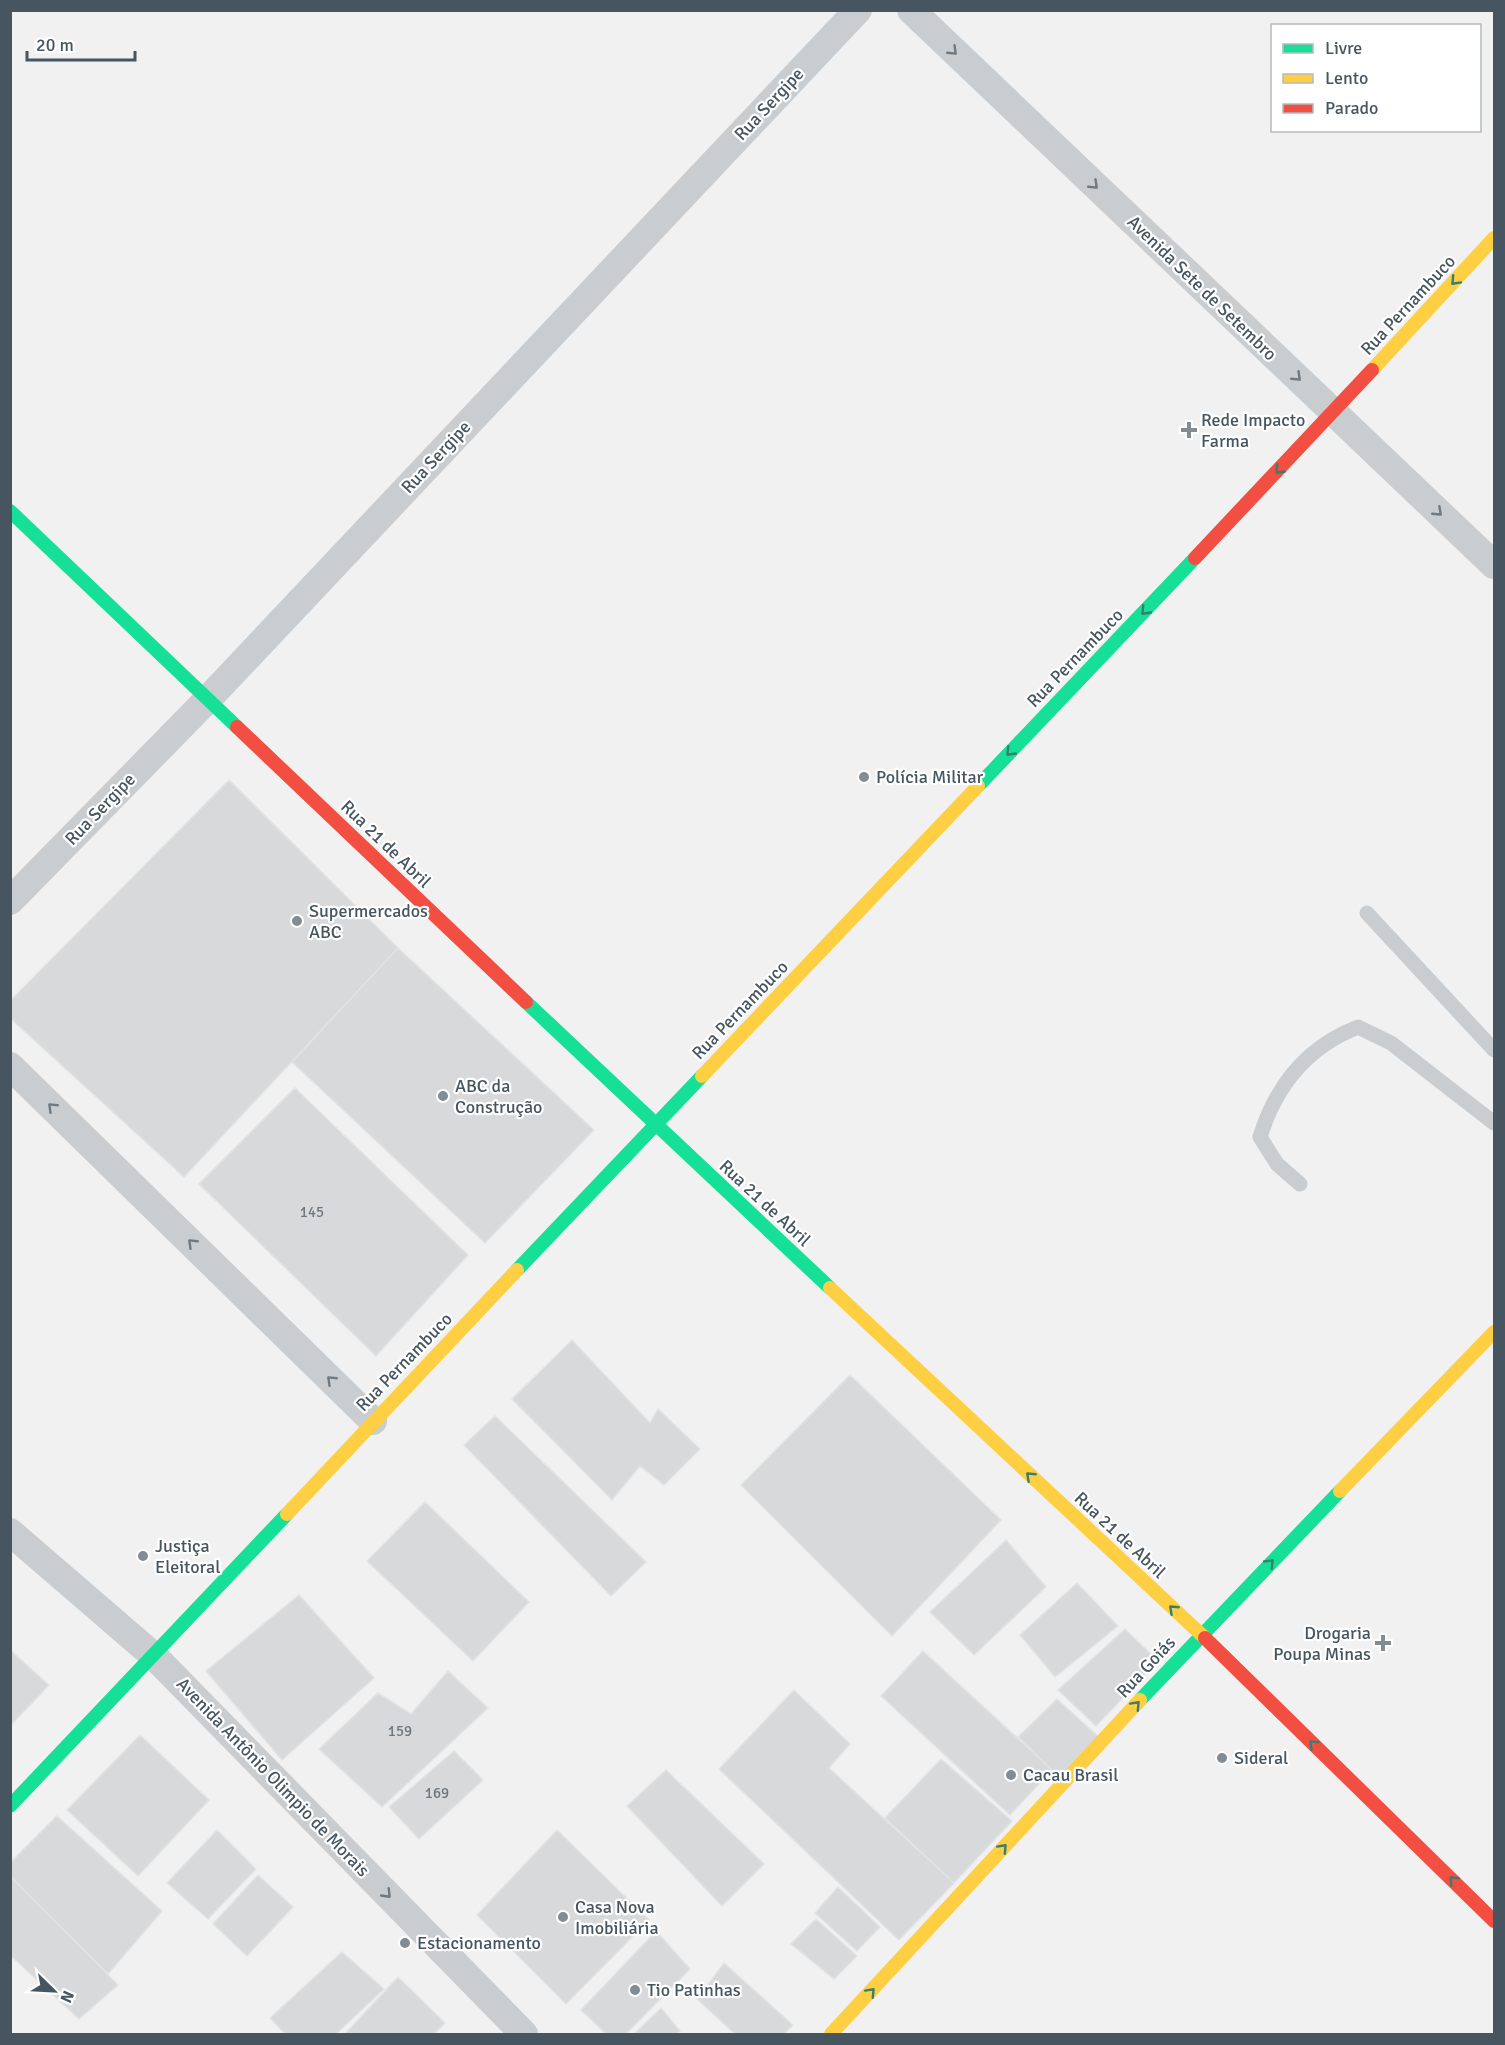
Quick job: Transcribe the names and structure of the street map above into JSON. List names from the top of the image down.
{
  "streets": {
    "main road": ["Rua Pernambuco", "Rua 21 de Abril", "Rua Goiás"],
    "street": ["Rua Sergipe", "Avenida Sete de Setembro", "Avenida Antônio Olimpio de Morais"]
  },
  "crossings": [
    ["Rua Sergipe", "Rua 21 de Abril"],
    ["Avenida Sete de Setembro", "Rua Pernambuco"],
    ["Rua Pernambuco", "Rua 21 de Abril"],
    ["Rua Pernambuco", "Avenida Antônio Olimpio de Morais"],
    ["Rua 21 de Abril", "Rua Goiás"]
  ],
  "one_way": [
    "Avenida Sete de Setembro",
    "Rua Pernambuco",
    "Rua 21 de Abril",
    "Rua Goiás",
    "Avenida Antônio Olimpio de Morais"
  ],
  "places": {
    "health": ["Rede Impacto Farma", "Drogaria Poupa Minas"],
    "other": [
      "Polícia Militar",
      "Supermercados ABC",
      "ABC da Construção",
      "Justiça Eleitoral",
      "Sideral",
      "Cacau Brasil",
      "Casa Nova Imobiliária",
      "Estacionamento",
      "Tio Patinhas"
    ]
  },
  "house_numbers": ["145", "159", "169"],
  "legend": ["Livre", "Lento", "Parado"],
  "scale_bar": "20 m",
  "north": "bottom right"
}
